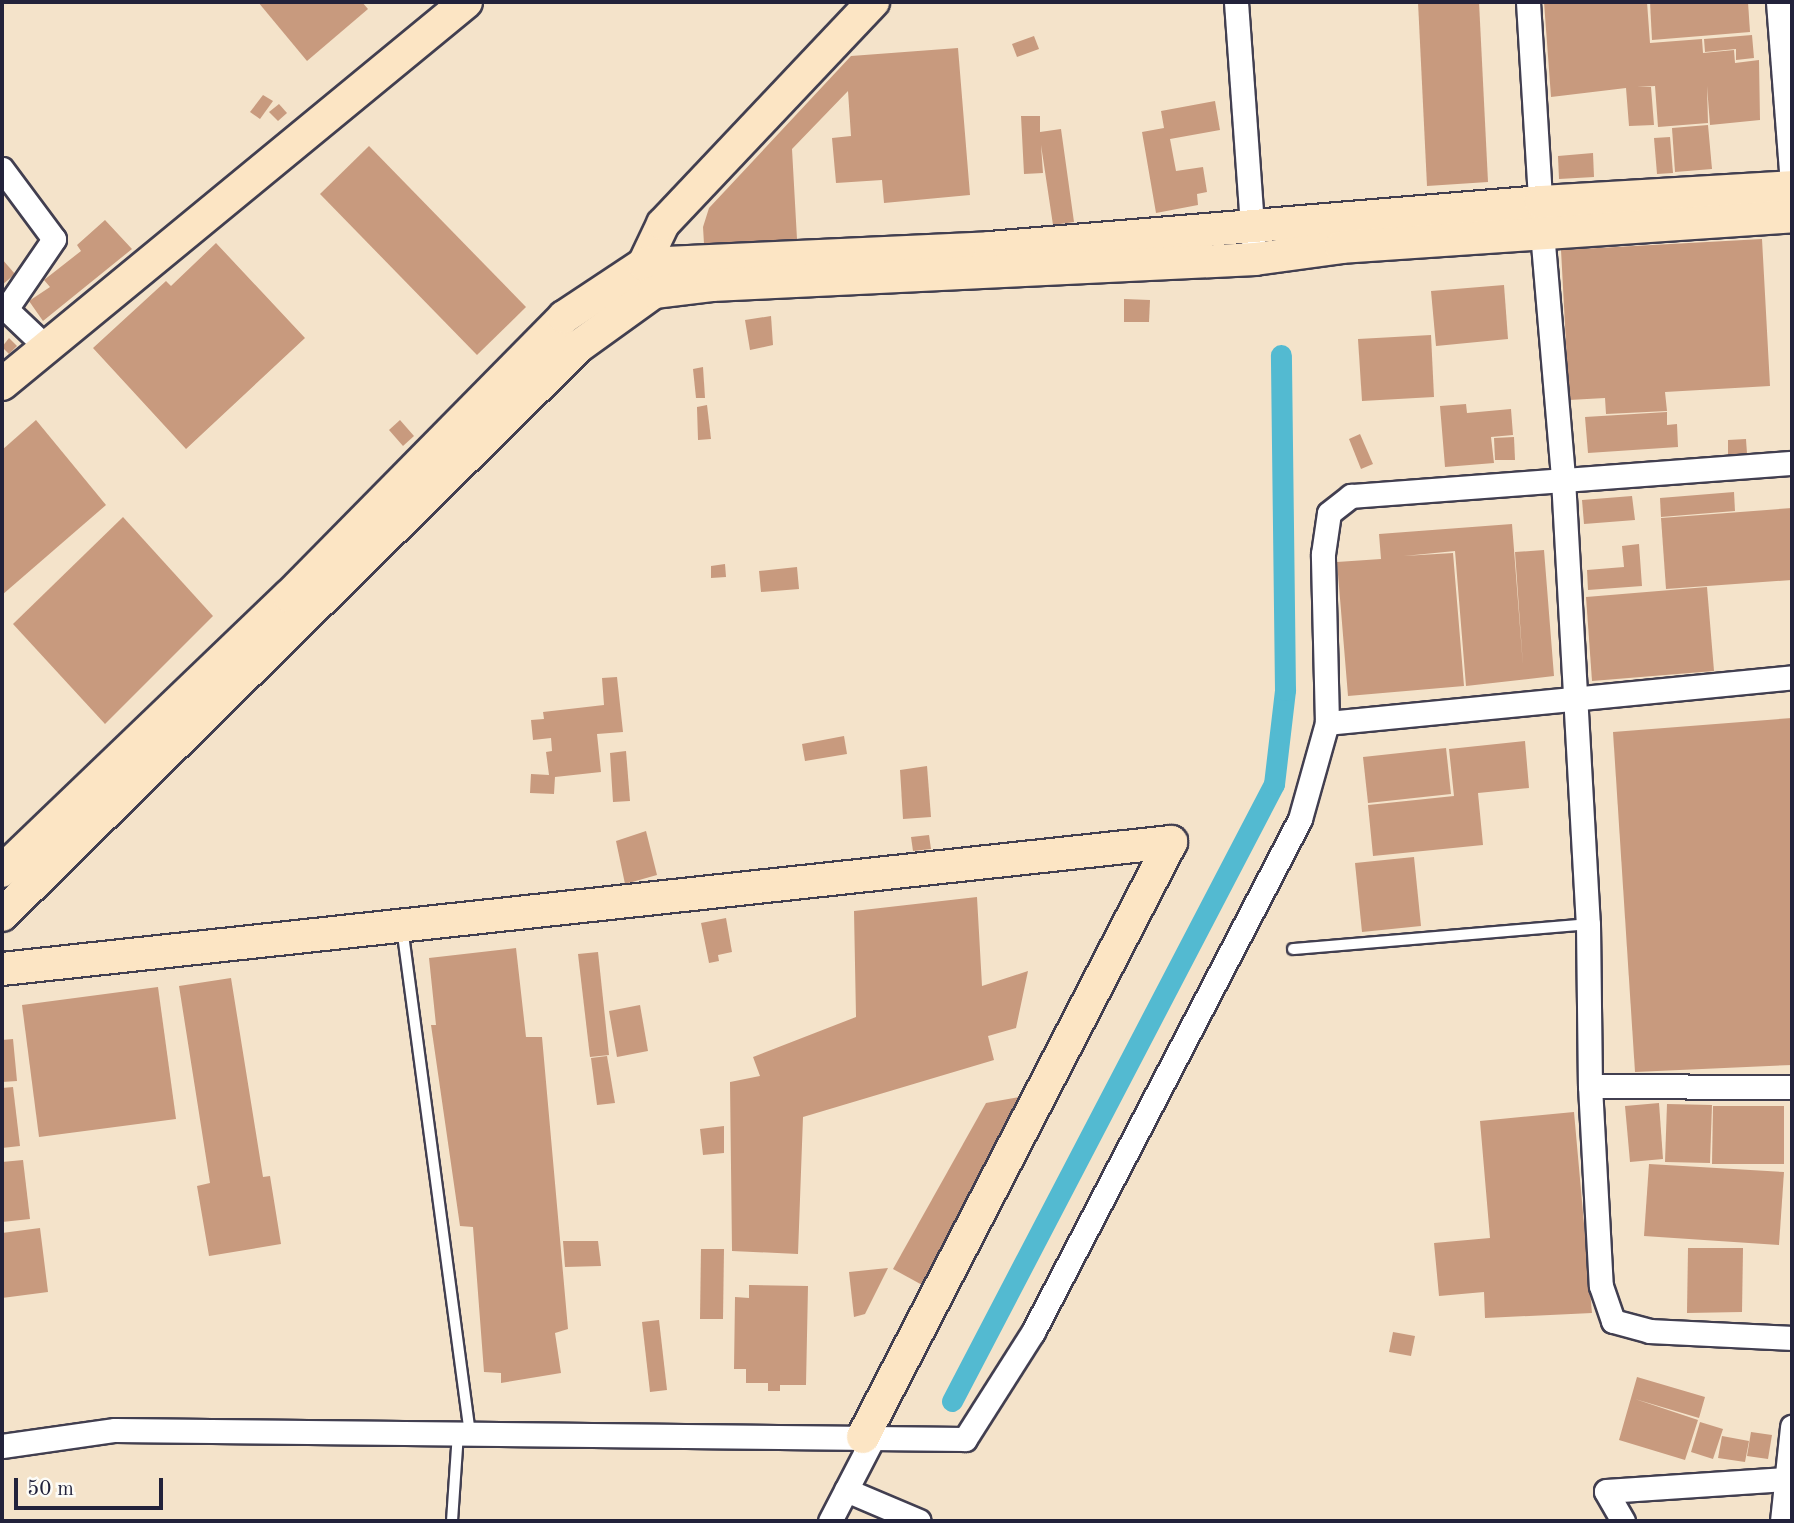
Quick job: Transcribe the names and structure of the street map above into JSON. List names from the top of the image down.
{
  "scale_bar": "50 m"
}
